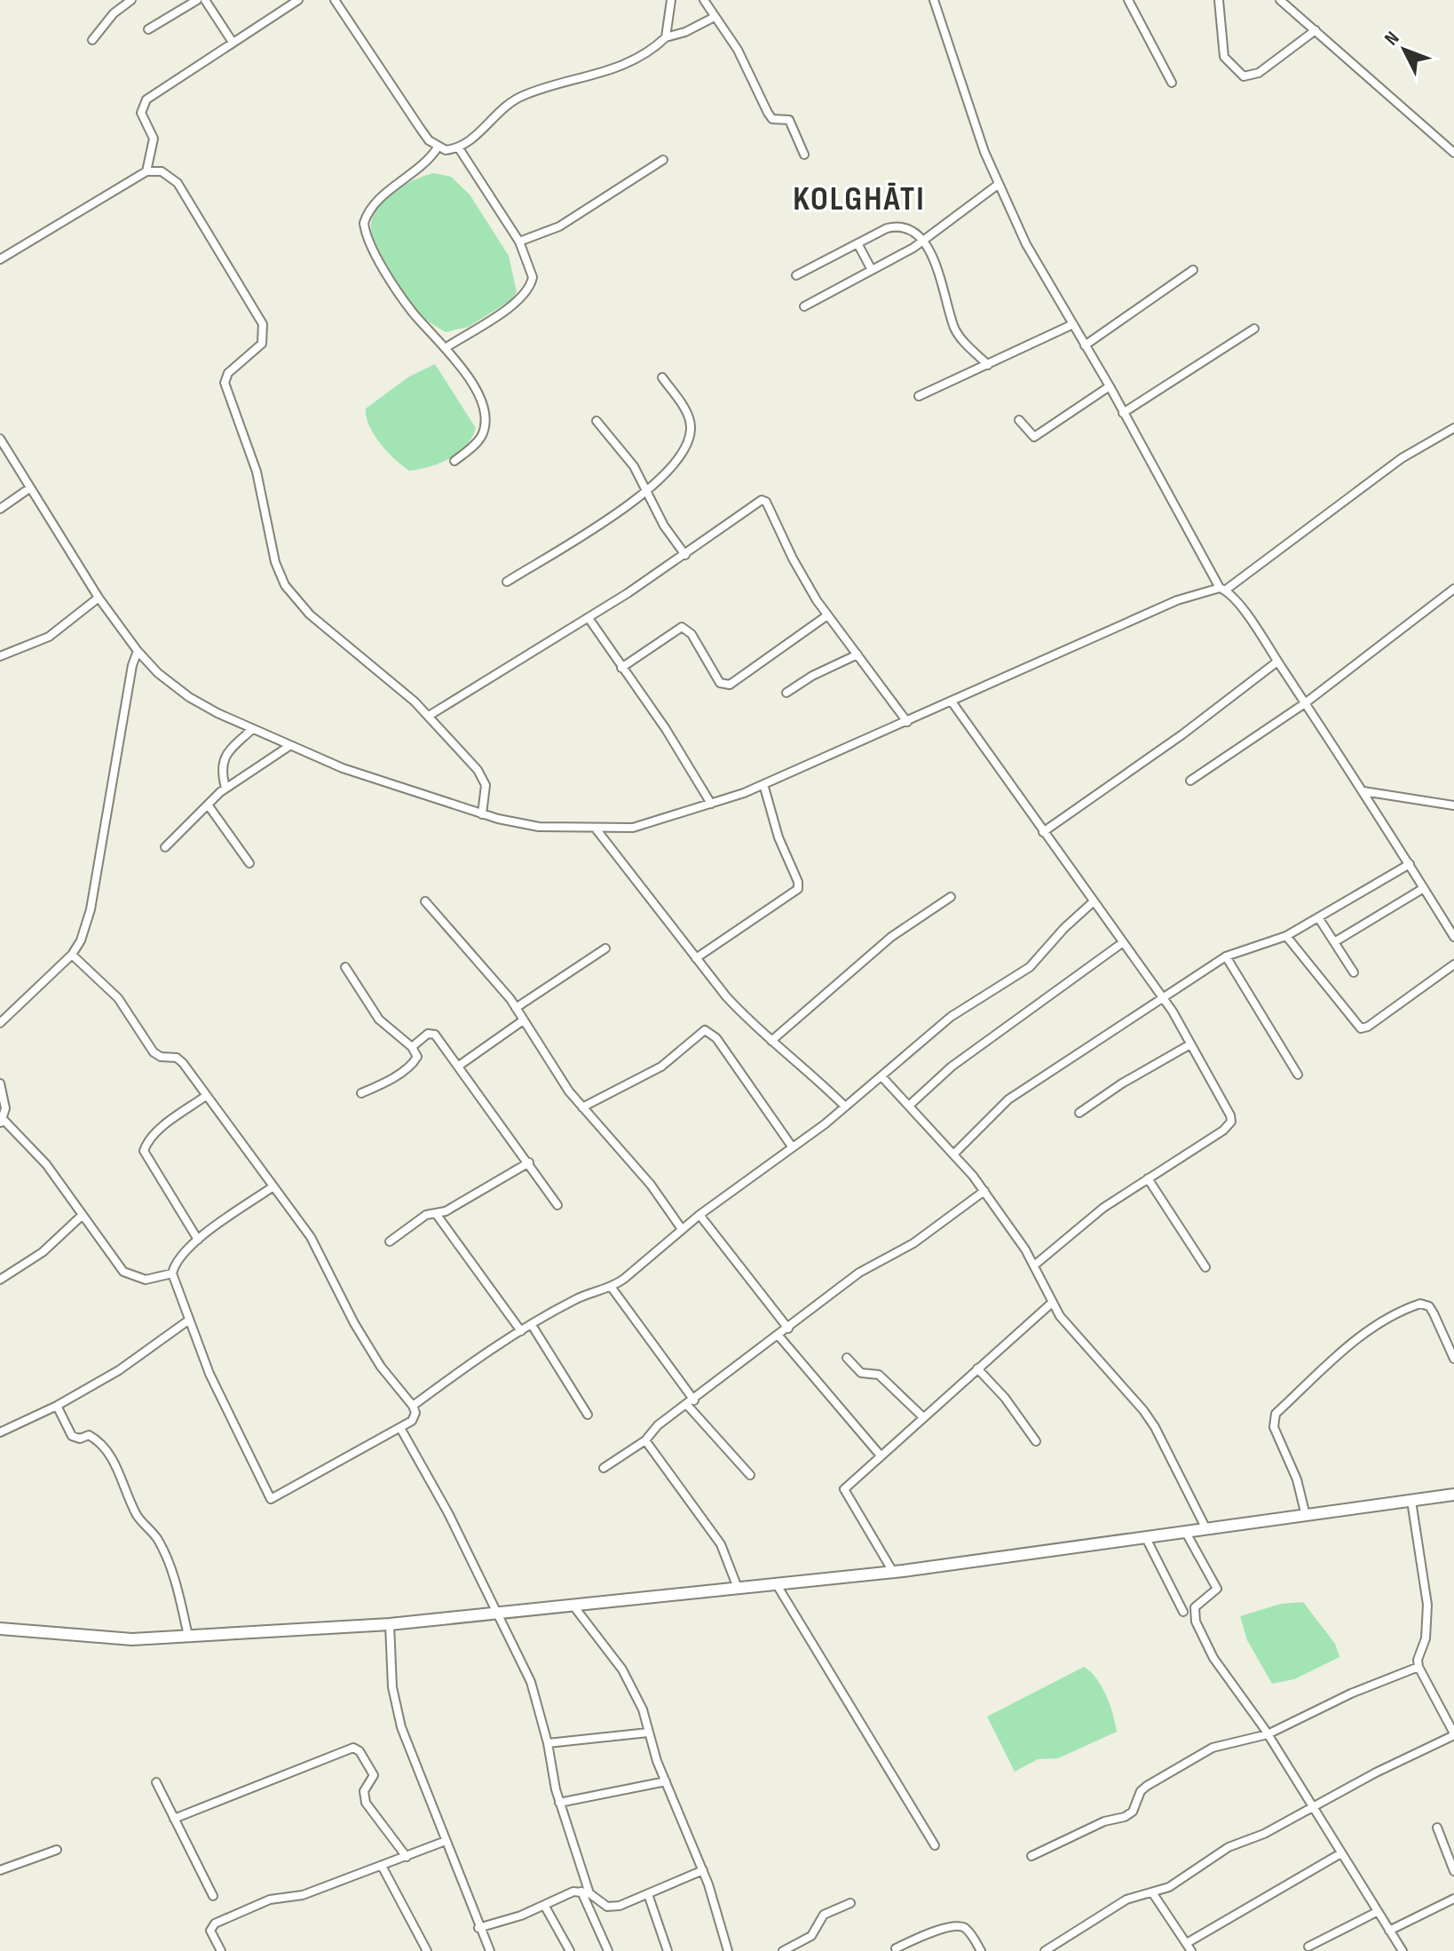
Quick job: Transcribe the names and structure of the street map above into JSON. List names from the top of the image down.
{
  "districts": ["KOLGHĀTI"],
  "north": "top left"
}
